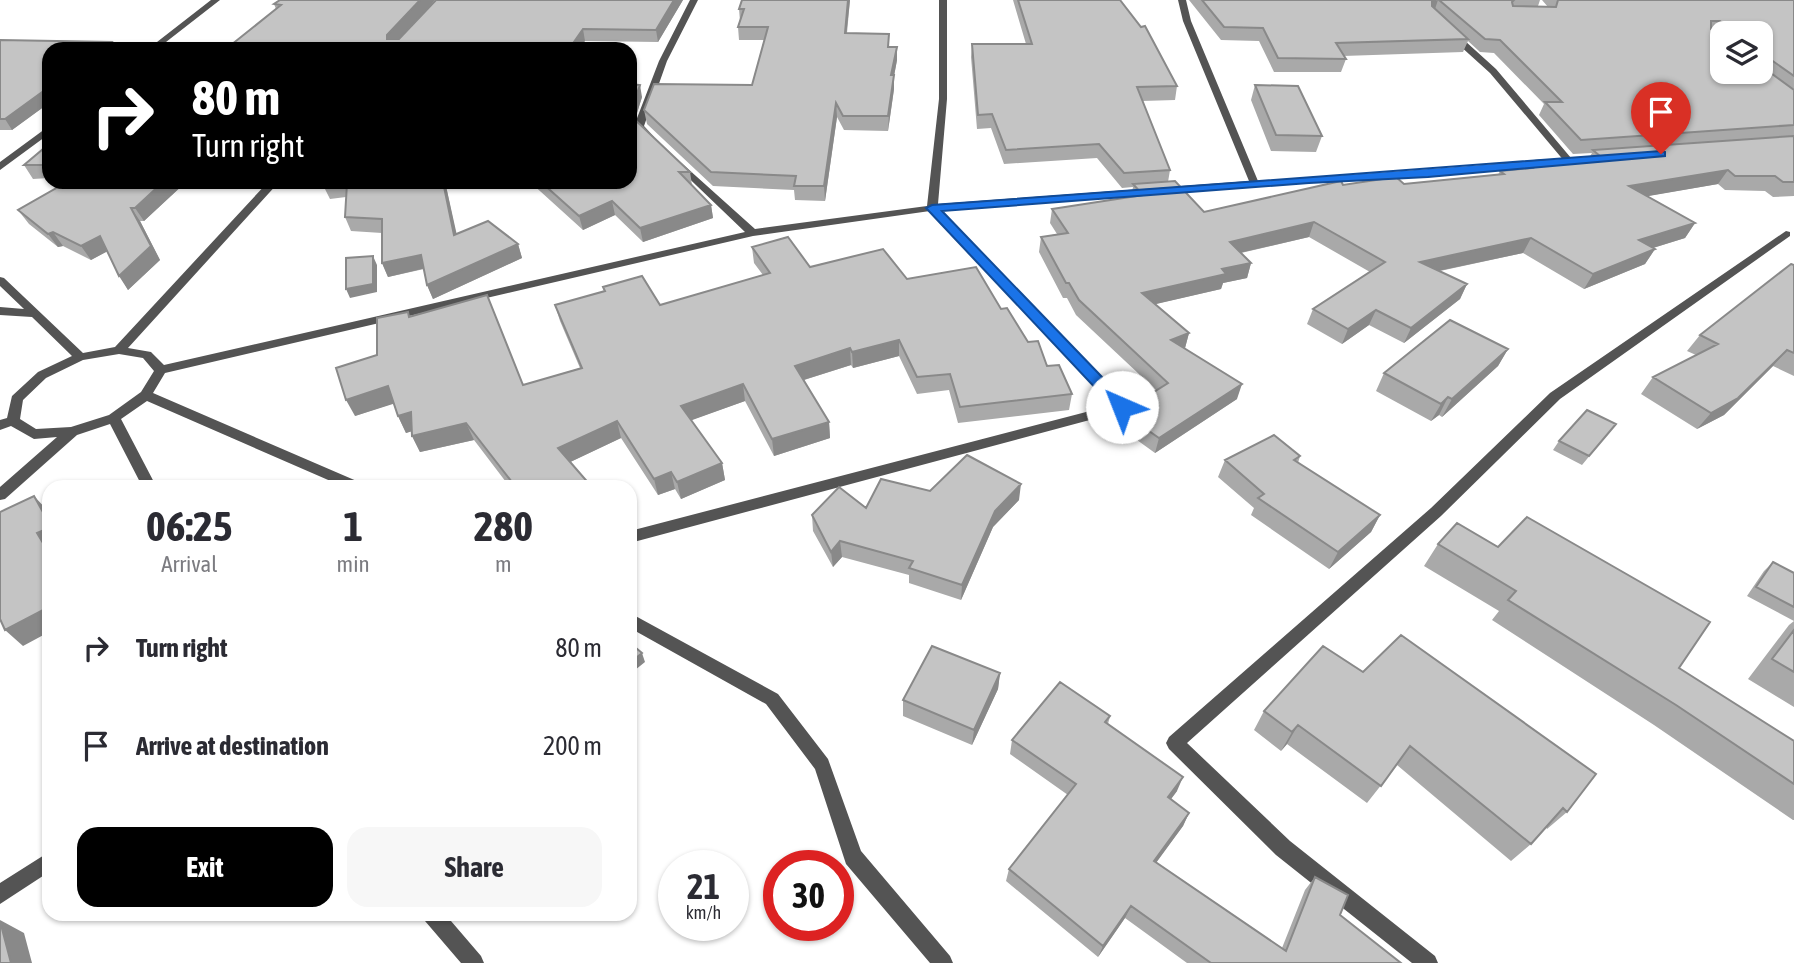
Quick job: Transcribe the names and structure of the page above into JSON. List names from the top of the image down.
{
  "page": {
    "turn": ["80 m", "Turn right"],
    "eta": [
      "06:25",
      "Arrival",
      "1",
      "min",
      "280",
      "m"
    ],
    "list": [
      {
        "name": "Turn right",
        "value": "80 m"
      },
      {
        "name": "Arrive at destination",
        "value": "200 m"
      }
    ],
    "buttons": ["Exit", "Share"],
    "speed": "21 km/h",
    "limit": "30"
  }
}
